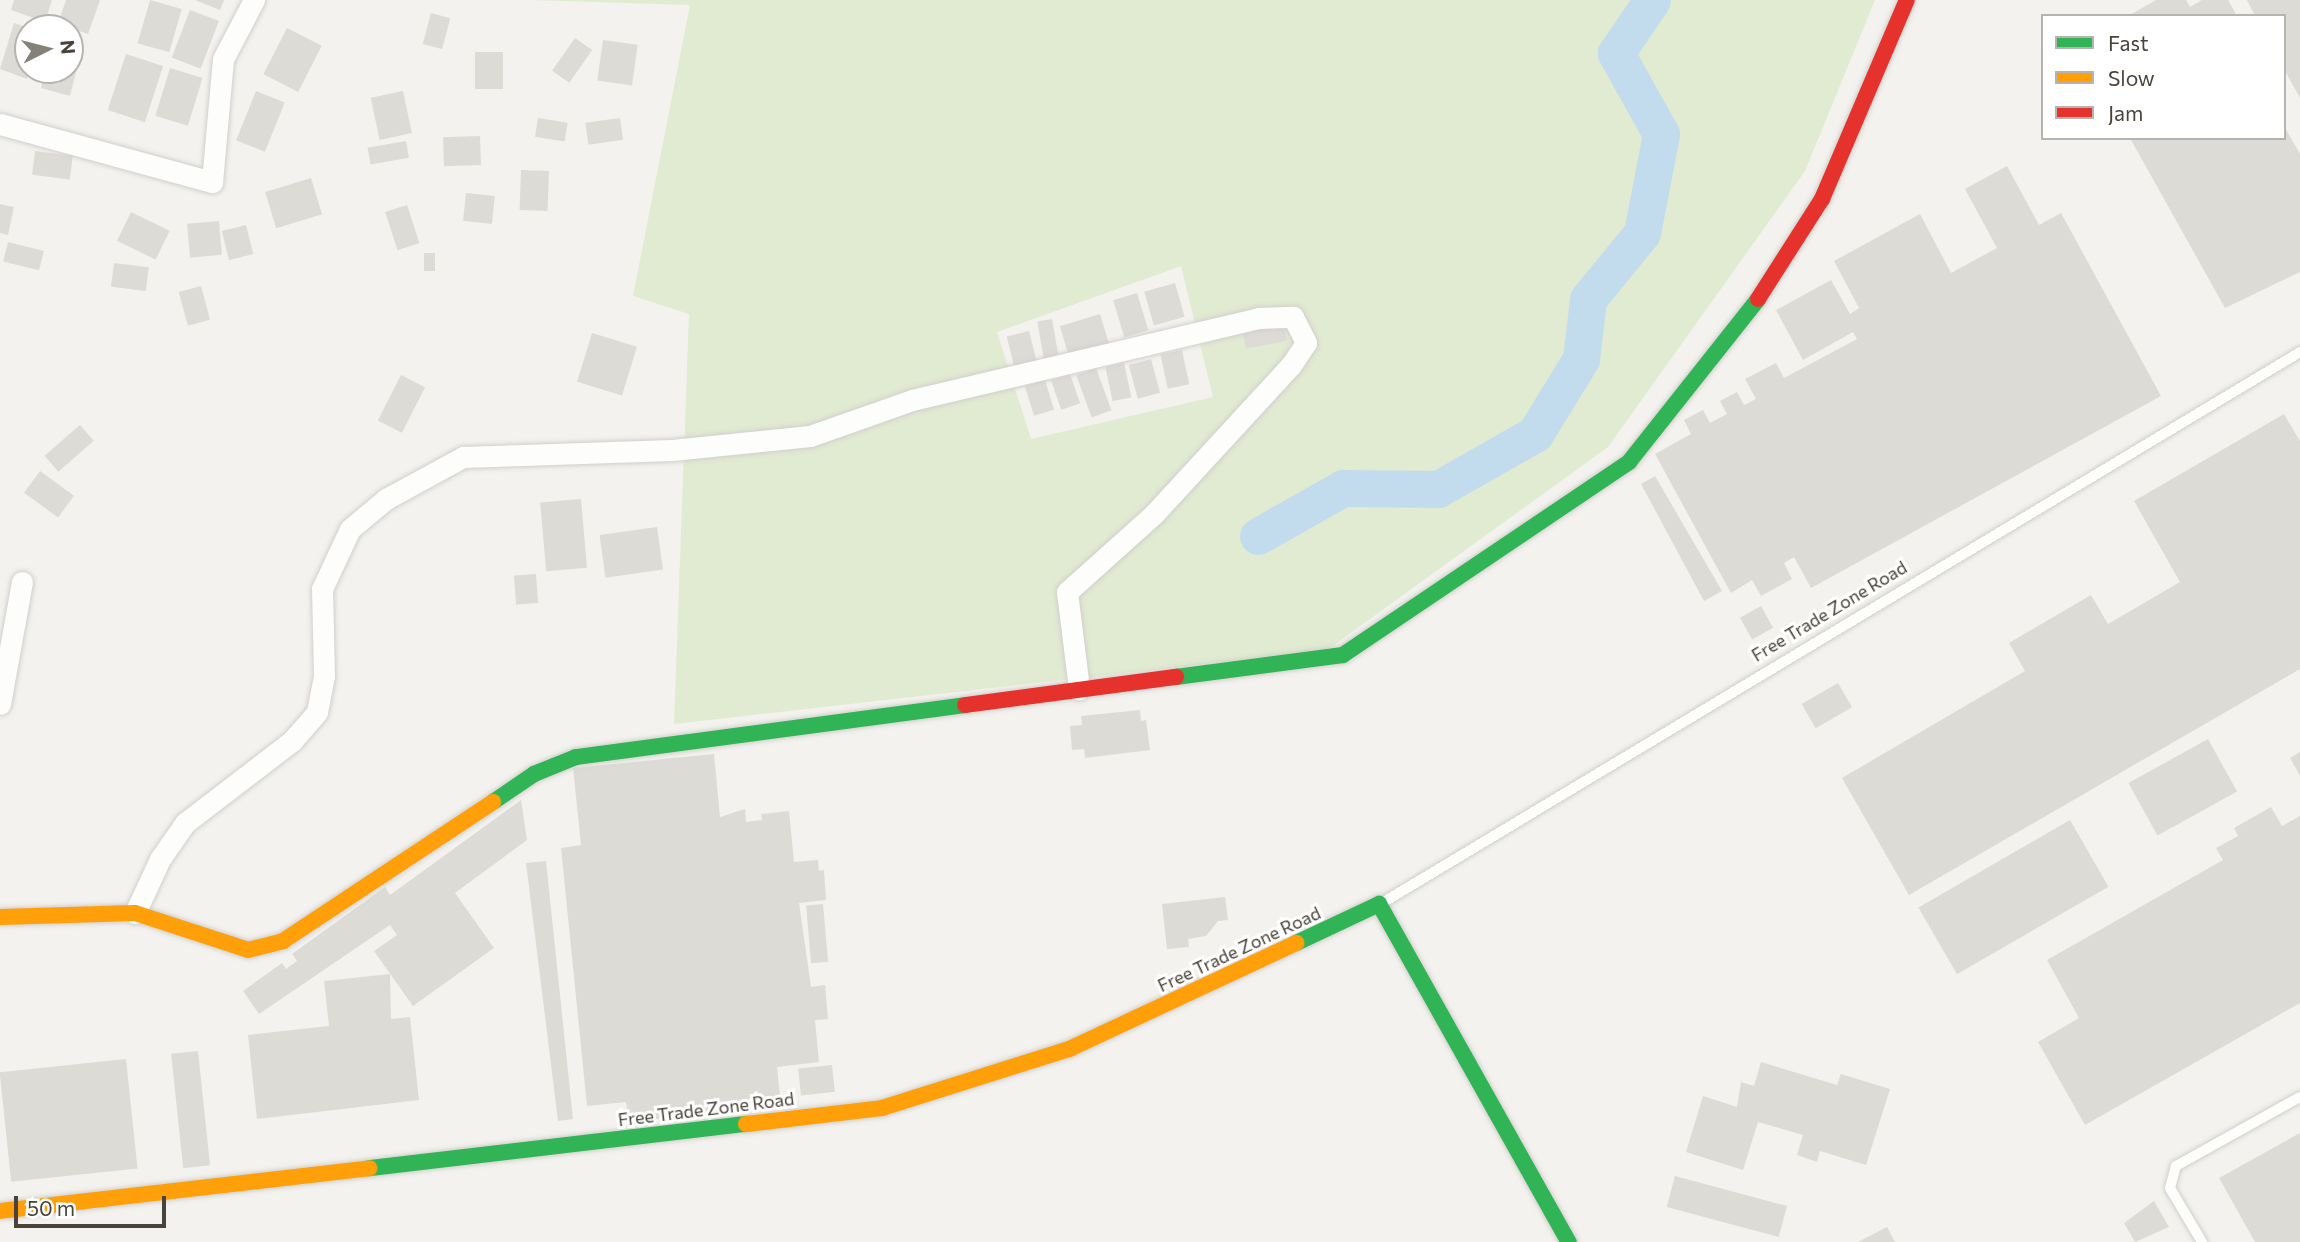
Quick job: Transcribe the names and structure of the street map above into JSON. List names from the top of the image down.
{
  "streets": {
    "street": ["Free Trade Zone Road"]
  },
  "legend": ["Fast", "Slow", "Jam"],
  "scale_bar": "50 m",
  "north": "right"
}
